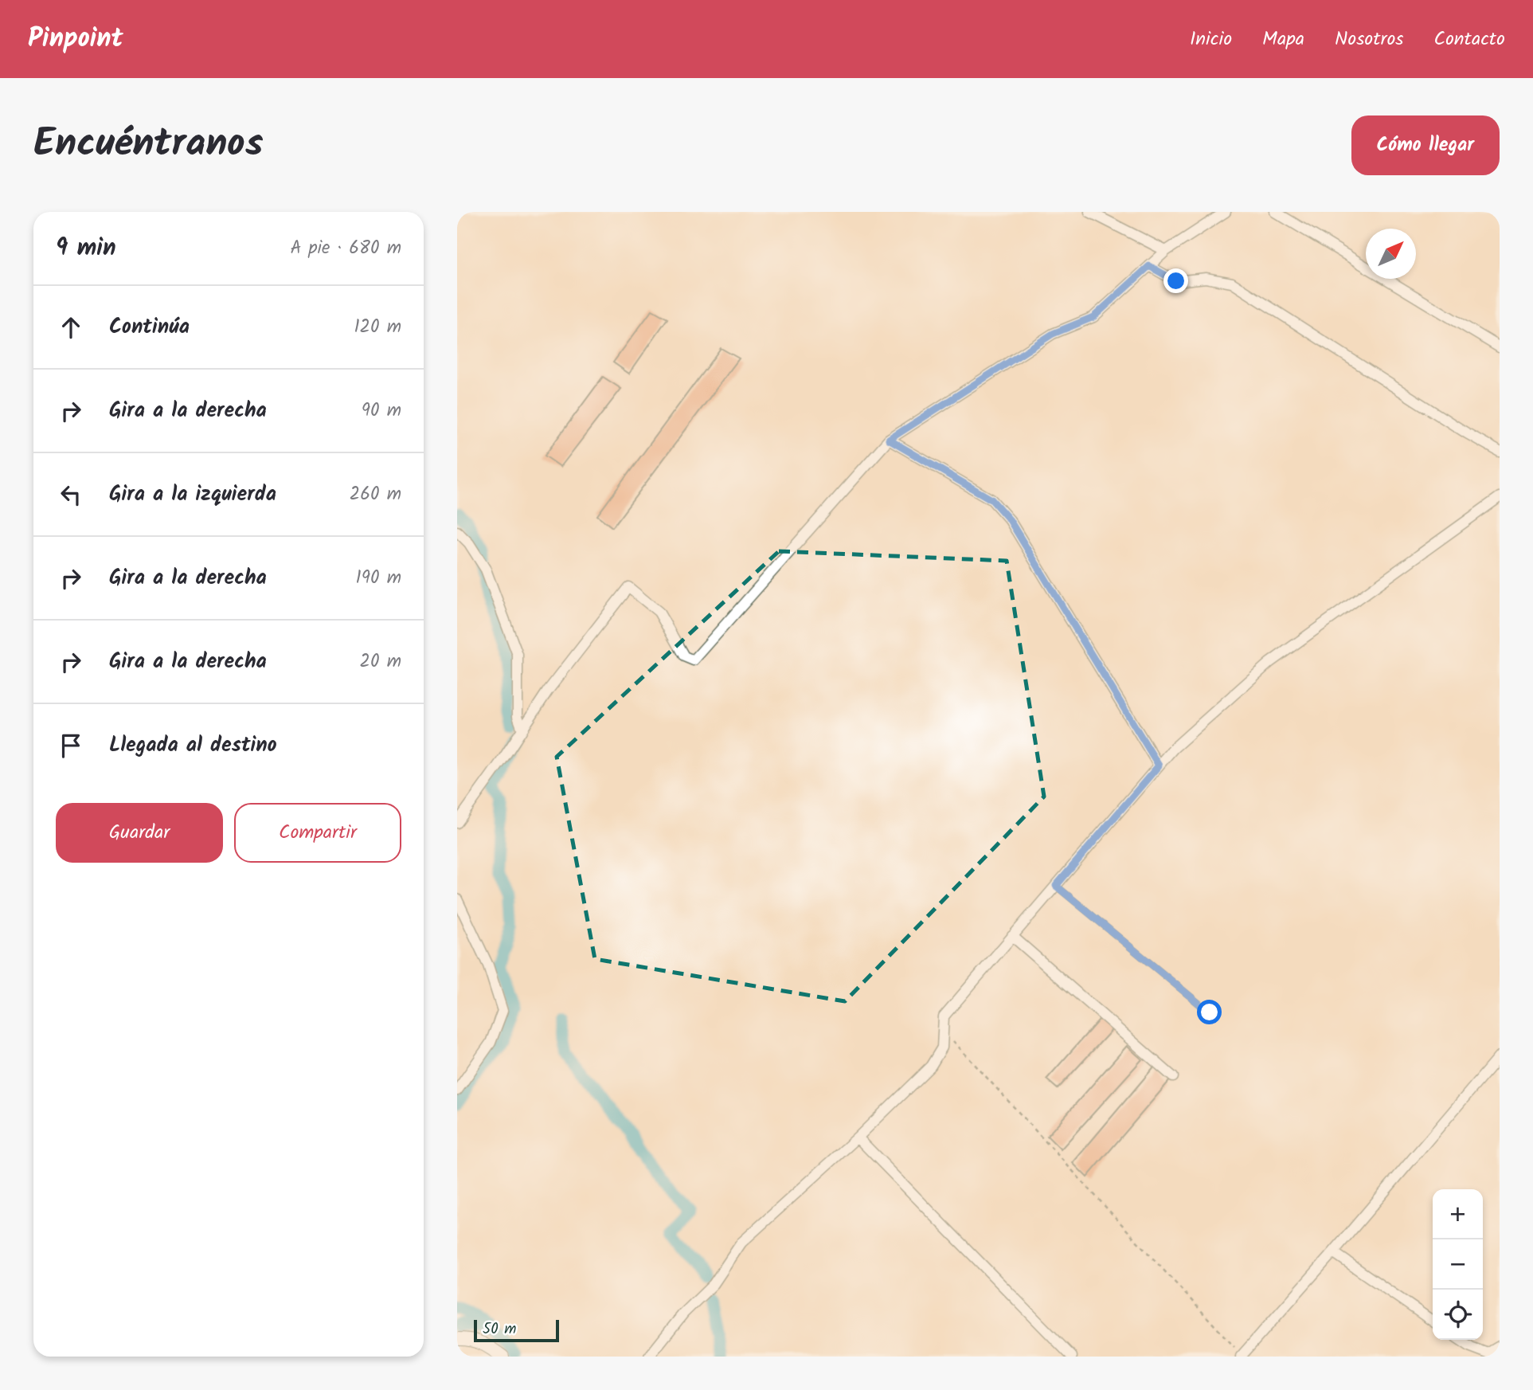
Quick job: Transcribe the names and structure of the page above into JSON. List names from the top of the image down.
{
  "scale_bar": "50 m",
  "north": "top right",
  "page": {
    "header": "Pinpoint",
    "nav": [
      "Inicio",
      "Mapa",
      "Nosotros",
      "Contacto"
    ],
    "title": "Encuéntranos",
    "buttons": [
      "Cómo llegar",
      ["Guardar", "Compartir"]
    ],
    "heading": ["9 min", "A pie · 680 m"],
    "list": [
      ["Continúa", "120 m"],
      ["Gira a la derecha", "90 m"],
      ["Gira a la izquierda", "260 m"],
      ["Gira a la derecha", "190 m"],
      ["Gira a la derecha", "20 m"],
      "Llegada al destino"
    ],
    "map_buttons": ["+", "−"],
    "scale": "50 m"
  }
}
